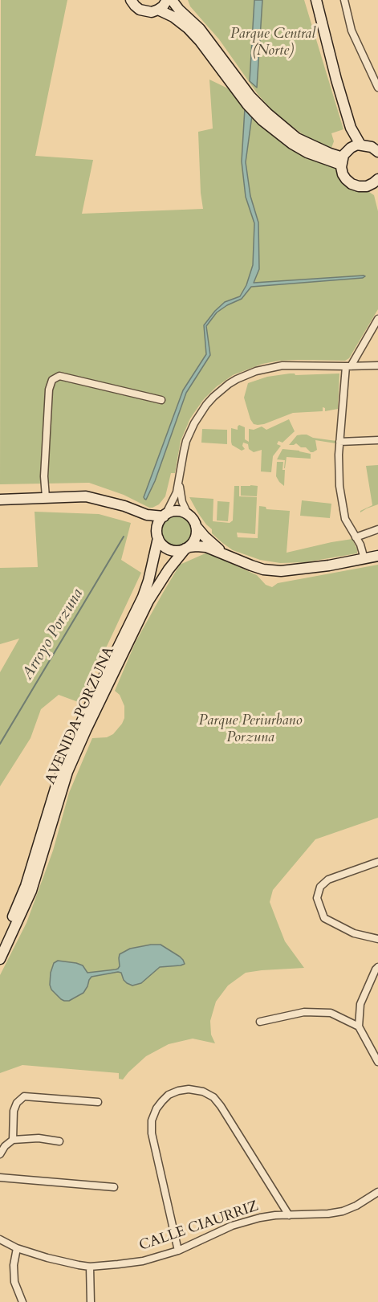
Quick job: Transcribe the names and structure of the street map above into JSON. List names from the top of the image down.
{
  "streets": {
    "street": ["AVENIDA PORZUNA", "CALLE CIAURRIZ"]
  },
  "water": ["Arroyo Porzuna"],
  "parks": ["Parque Central (Norte)", "Parque Periurbano Porzuna"]
}
